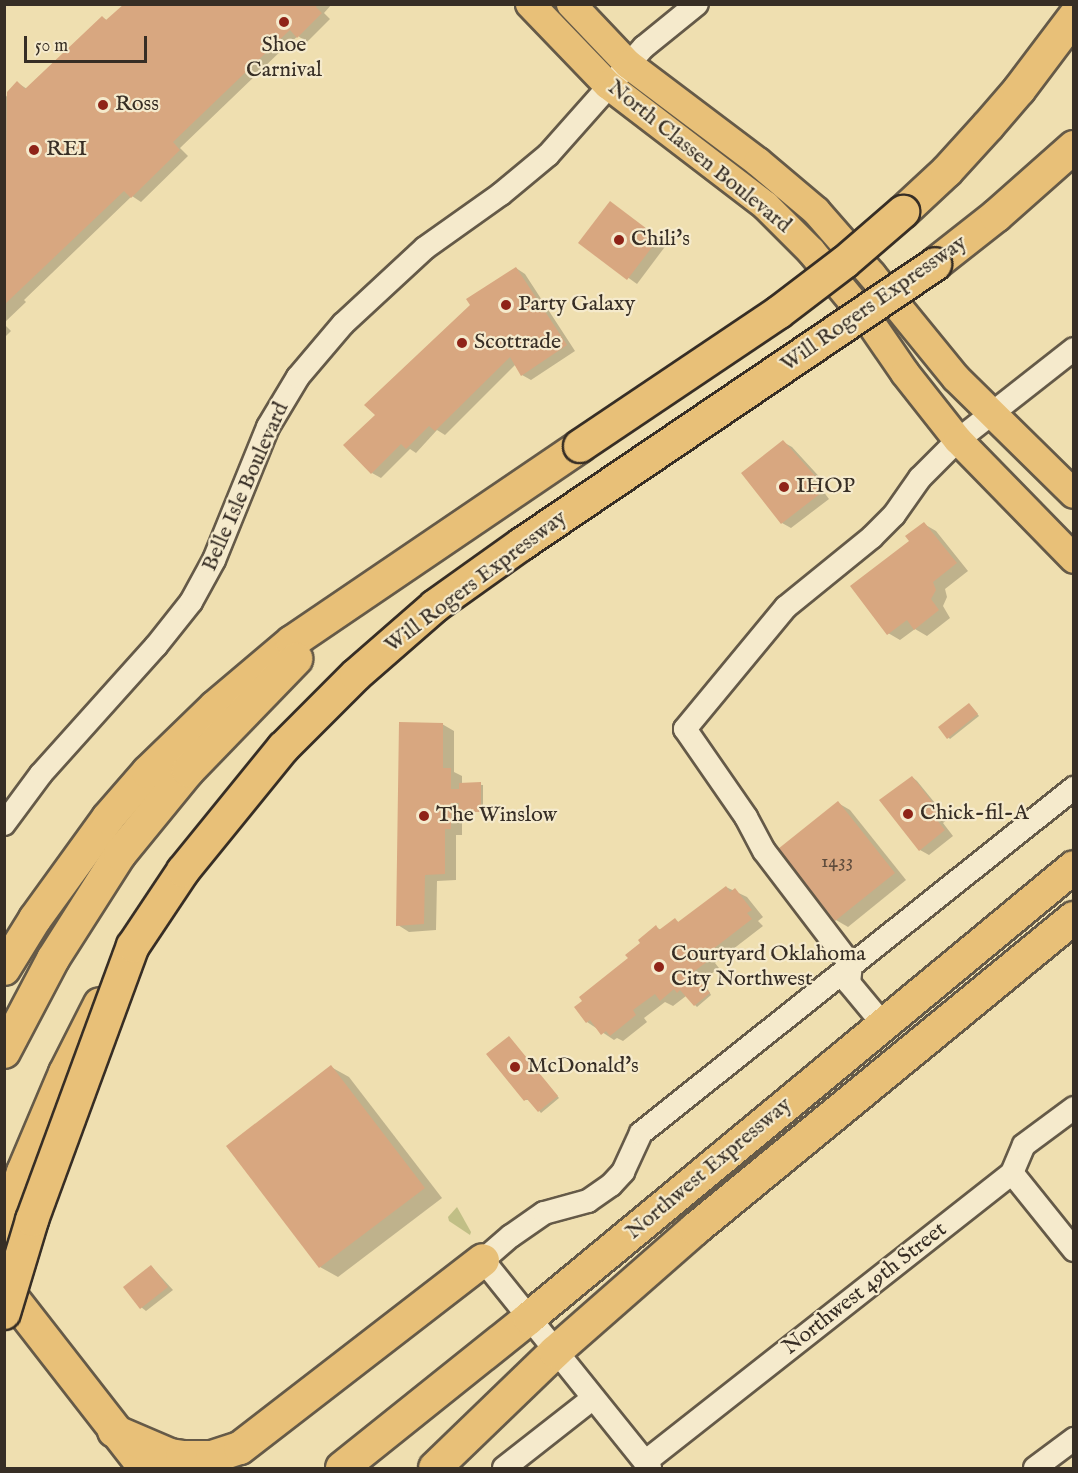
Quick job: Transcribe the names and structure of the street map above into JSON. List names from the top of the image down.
{
  "streets": {
    "highway": ["Will Rogers Expressway", "Northwest Expressway"],
    "main road": ["North Classen Boulevard"],
    "street": ["Belle Isle Boulevard", "Northwest 49th Street"]
  },
  "crossings": [
    ["North Classen Boulevard", "Belle Isle Boulevard"]
  ],
  "places": [
    "Shoe Carnival",
    "Ross",
    "REI",
    "Chili's",
    "Party Galaxy",
    "Scottrade",
    "IHOP",
    "Chick-fil-A",
    "The Winslow",
    "Courtyard Oklahoma City Northwest",
    "McDonald's"
  ],
  "house_numbers": ["1433"],
  "scale_bar": "50 m"
}
